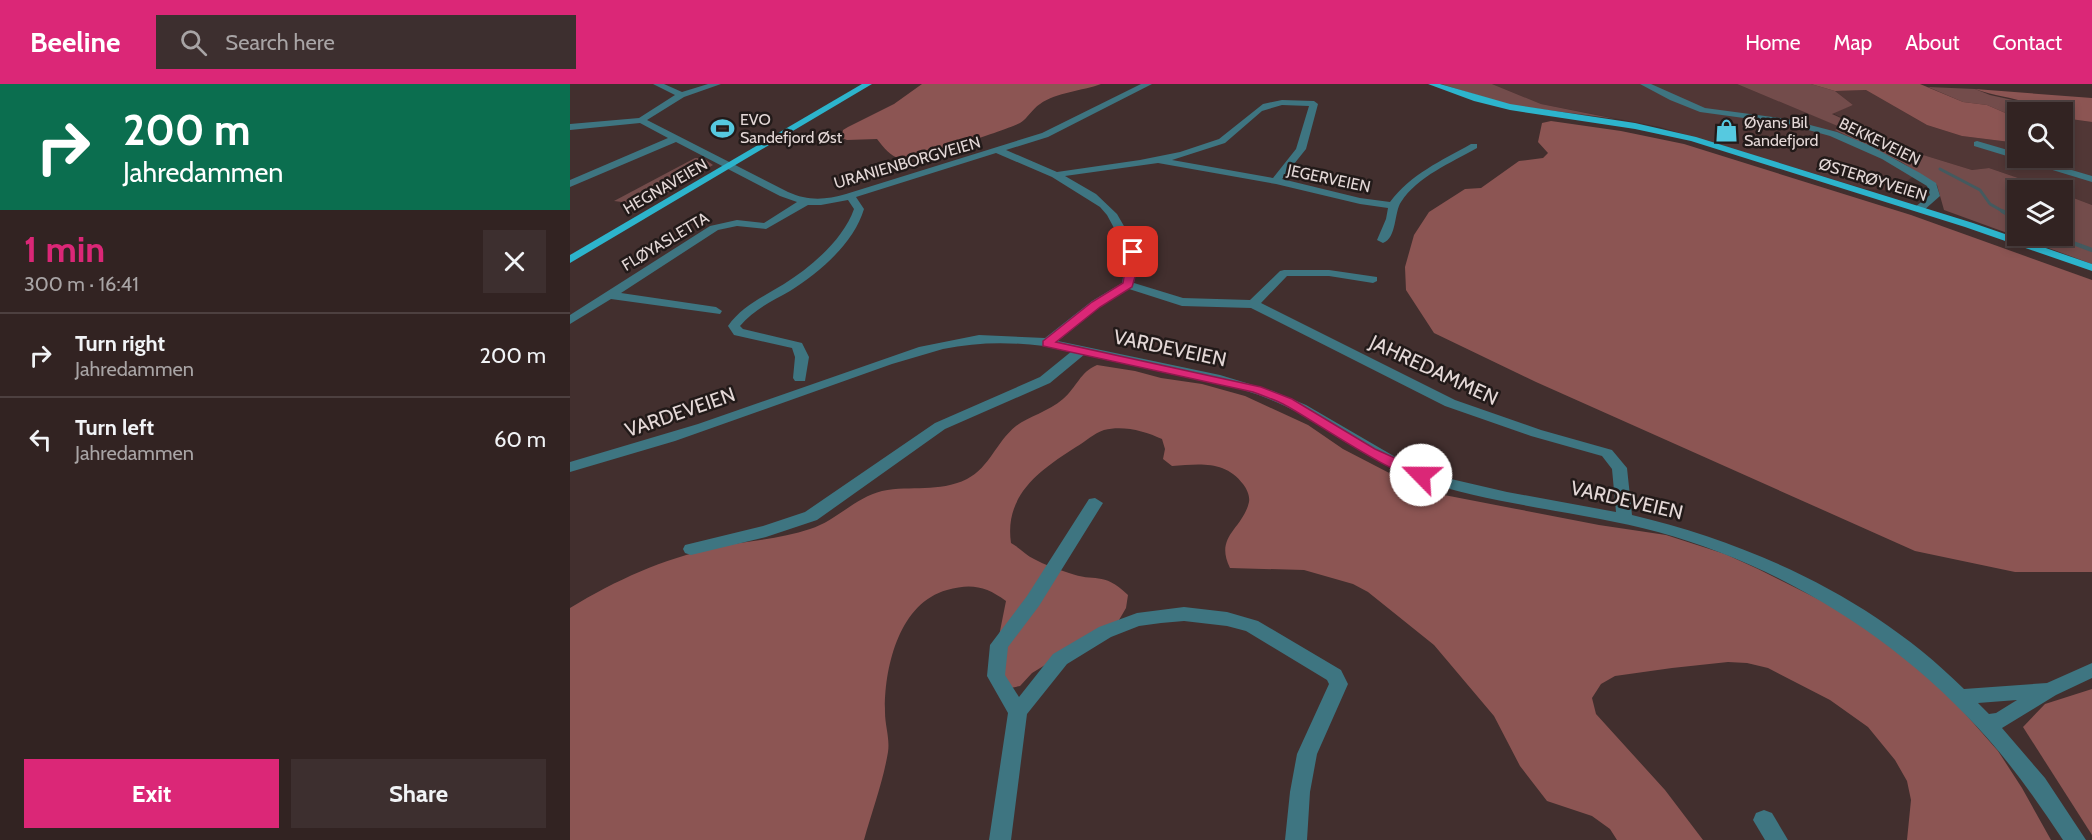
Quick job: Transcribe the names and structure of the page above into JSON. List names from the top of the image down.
{
  "streets": {
    "main road": ["ØSTERØYVEIEN", "HEGNAVEIEN"],
    "street": [
      "BEKKEVEIEN",
      "URANIENBORGVEIEN",
      "JEGERVEIEN",
      "FLØYASLETTA",
      "VARDEVEIEN",
      "JAHREDAMMEN"
    ]
  },
  "crossings": [
    ["BEKKEVEIEN", "ØSTERØYVEIEN"],
    ["URANIENBORGVEIEN", "HEGNAVEIEN"],
    ["URANIENBORGVEIEN", "FLØYASLETTA"],
    ["VARDEVEIEN", "JAHREDAMMEN"]
  ],
  "places": {
    "sports": ["EVO Sandefjord Øst"],
    "shop": ["Øyans Bil Sandefjord"]
  },
  "page": {
    "header": "Beeline",
    "search": "Search here",
    "nav": [
      "Home",
      "Map",
      "About",
      "Contact"
    ],
    "turn": ["200 m", "Jahredammen"],
    "heading": ["1 min", "300 m · 16:41"],
    "list": [
      {
        "name": "Turn right",
        "note": "Jahredammen",
        "value": "200 m"
      },
      {
        "name": "Turn left",
        "note": "Jahredammen",
        "value": "60 m"
      }
    ],
    "buttons": ["Exit", "Share"]
  }
}
